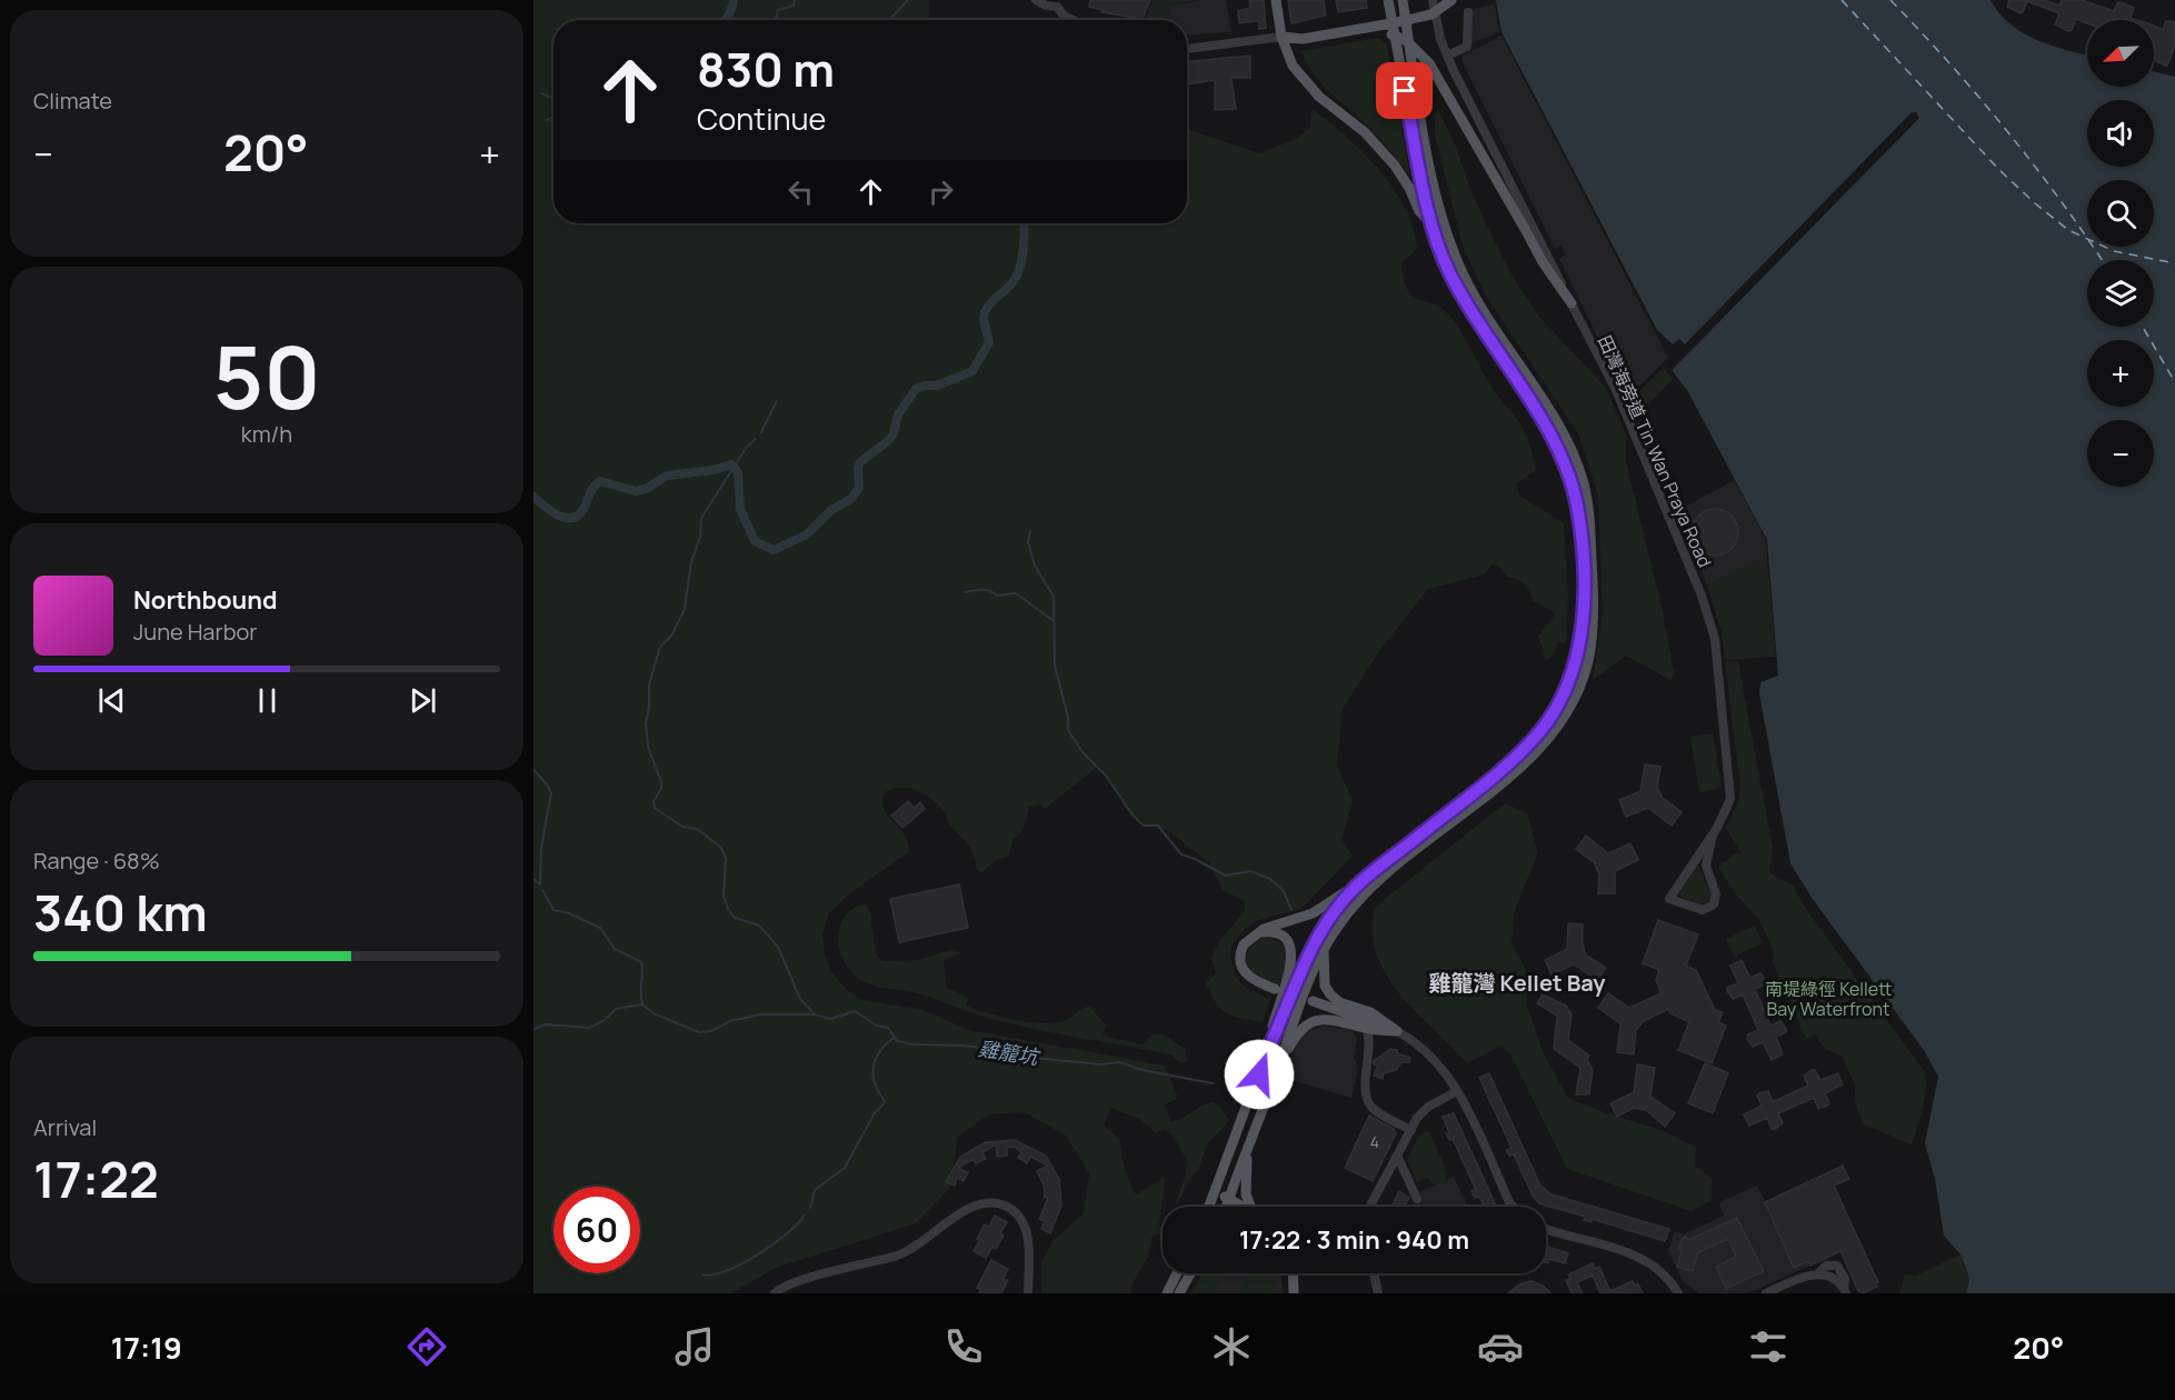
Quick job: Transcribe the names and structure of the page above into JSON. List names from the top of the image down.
{
  "streets": {
    "street": ["田灣海旁道 Tin Wan Praya Road"]
  },
  "districts": ["雞籠灣 Kellet Bay"],
  "water": ["雞籠坑"],
  "parks": ["南堤綠徑 Kellett Bay Waterfront"],
  "house_numbers": ["4"],
  "north": "bottom left",
  "page": {
    "tile": [
      "Climate",
      ["50", "km/h"],
      ["Range · 68%", "340 km"],
      ["Arrival", "17:22"]
    ],
    "map_buttons": ["+", "−"],
    "turn": ["830 m", "Continue"],
    "heat": ["−", "20°", "+"],
    "song": ["Northbound", "June Harbor"],
    "limit": "60",
    "trip": "17:22 · 3 min · 940 m",
    "tabs": ["17:19", "20°"]
  }
}
